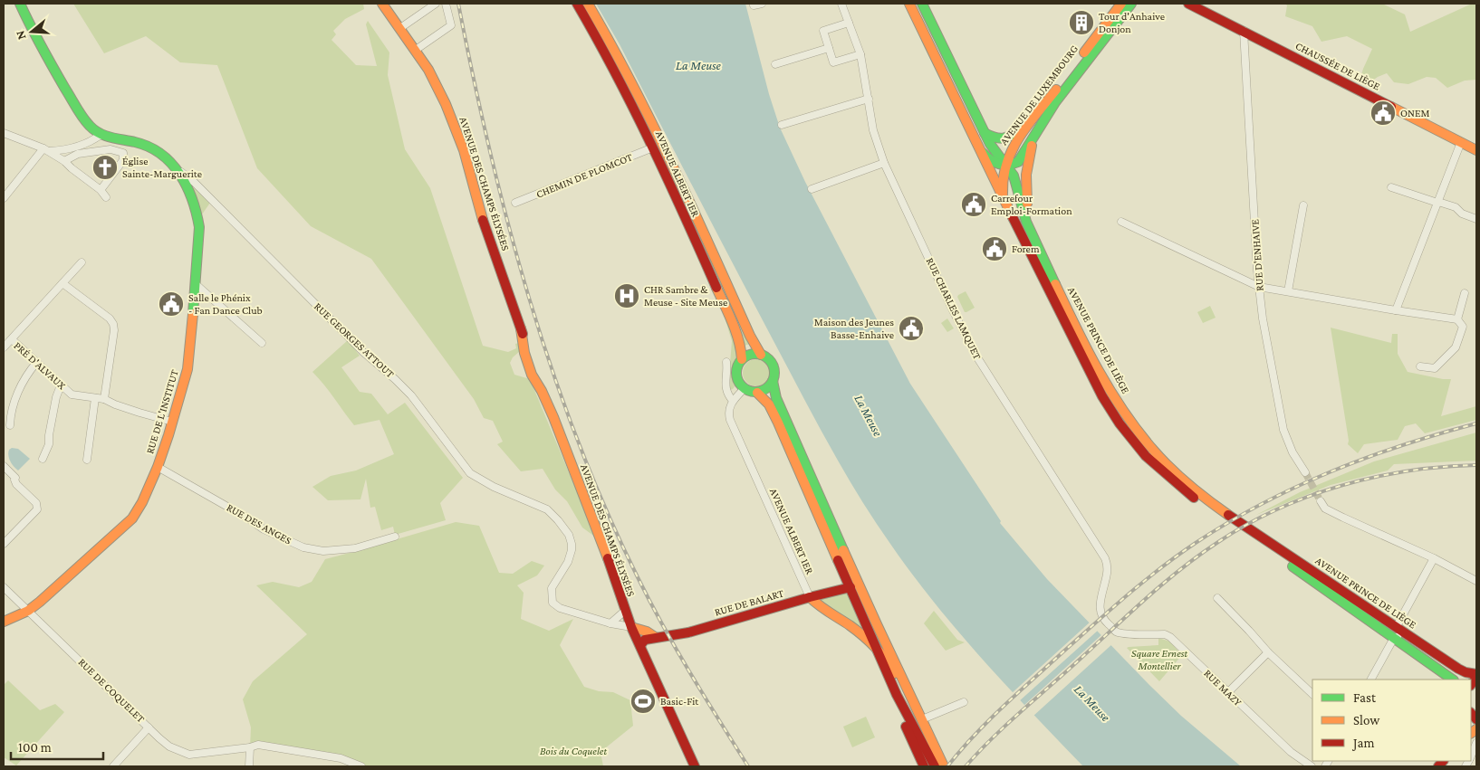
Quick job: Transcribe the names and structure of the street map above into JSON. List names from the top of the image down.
{
  "streets": {
    "main road": [
      "CHAUSSÉE DE LIÈGE",
      "AVENUE DE LUXEMBOURG",
      "AVENUE ALBERT 1ER",
      "AVENUE DES CHAMPS ÉLYSÉES",
      "AVENUE PRINCE DE LIÈGE",
      "RUE DE L'INSTITUT",
      "RUE DE BALART"
    ],
    "street": [
      "CHEMIN DE PLOMCOT",
      "RUE D'ENHAIVE",
      "RUE CHARLES LAMQUET",
      "RUE GEORGES ATTOUT",
      "PRÉ D'ALVAUX",
      "RUE DES ANGES",
      "RUE MAZY",
      "RUE DE COQUELET"
    ]
  },
  "crossings": [
    ["CHAUSSÉE DE LIÈGE", "RUE D'ENHAIVE"],
    ["AVENUE DE LUXEMBOURG", "AVENUE PRINCE DE LIÈGE"],
    ["AVENUE ALBERT 1ER", "CHEMIN DE PLOMCOT"],
    ["AVENUE ALBERT 1ER", "RUE DE BALART"],
    ["AVENUE DES CHAMPS ÉLYSÉES", "RUE DE BALART"],
    ["RUE CHARLES LAMQUET", "RUE MAZY"],
    ["RUE GEORGES ATTOUT", "RUE DE L'INSTITUT"],
    ["PRÉ D'ALVAUX", "RUE DE L'INSTITUT"],
    ["RUE DE L'INSTITUT", "RUE DES ANGES"],
    ["RUE DE L'INSTITUT", "RUE DE COQUELET"]
  ],
  "water": ["La Meuse"],
  "parks": ["Square Ernest Montellier", "Bois du Coquelet"],
  "places": {
    "building": ["Tour d'Anhaive Donjon"],
    "public building": [
      "ONEM",
      "Carrefour Emploi-Formation",
      "Forem",
      "Salle le Phénix - Fan Dance Club",
      "Maison des Jeunes Basse-Enhaive"
    ],
    "church": ["Église Sainte-Marguerite"],
    "hospital": ["CHR Sambre & Meuse - Site Meuse"],
    "sports": ["Basic-Fit"]
  },
  "legend": ["Fast", "Slow", "Jam"],
  "scale_bar": "100 m",
  "north": "left"
}
